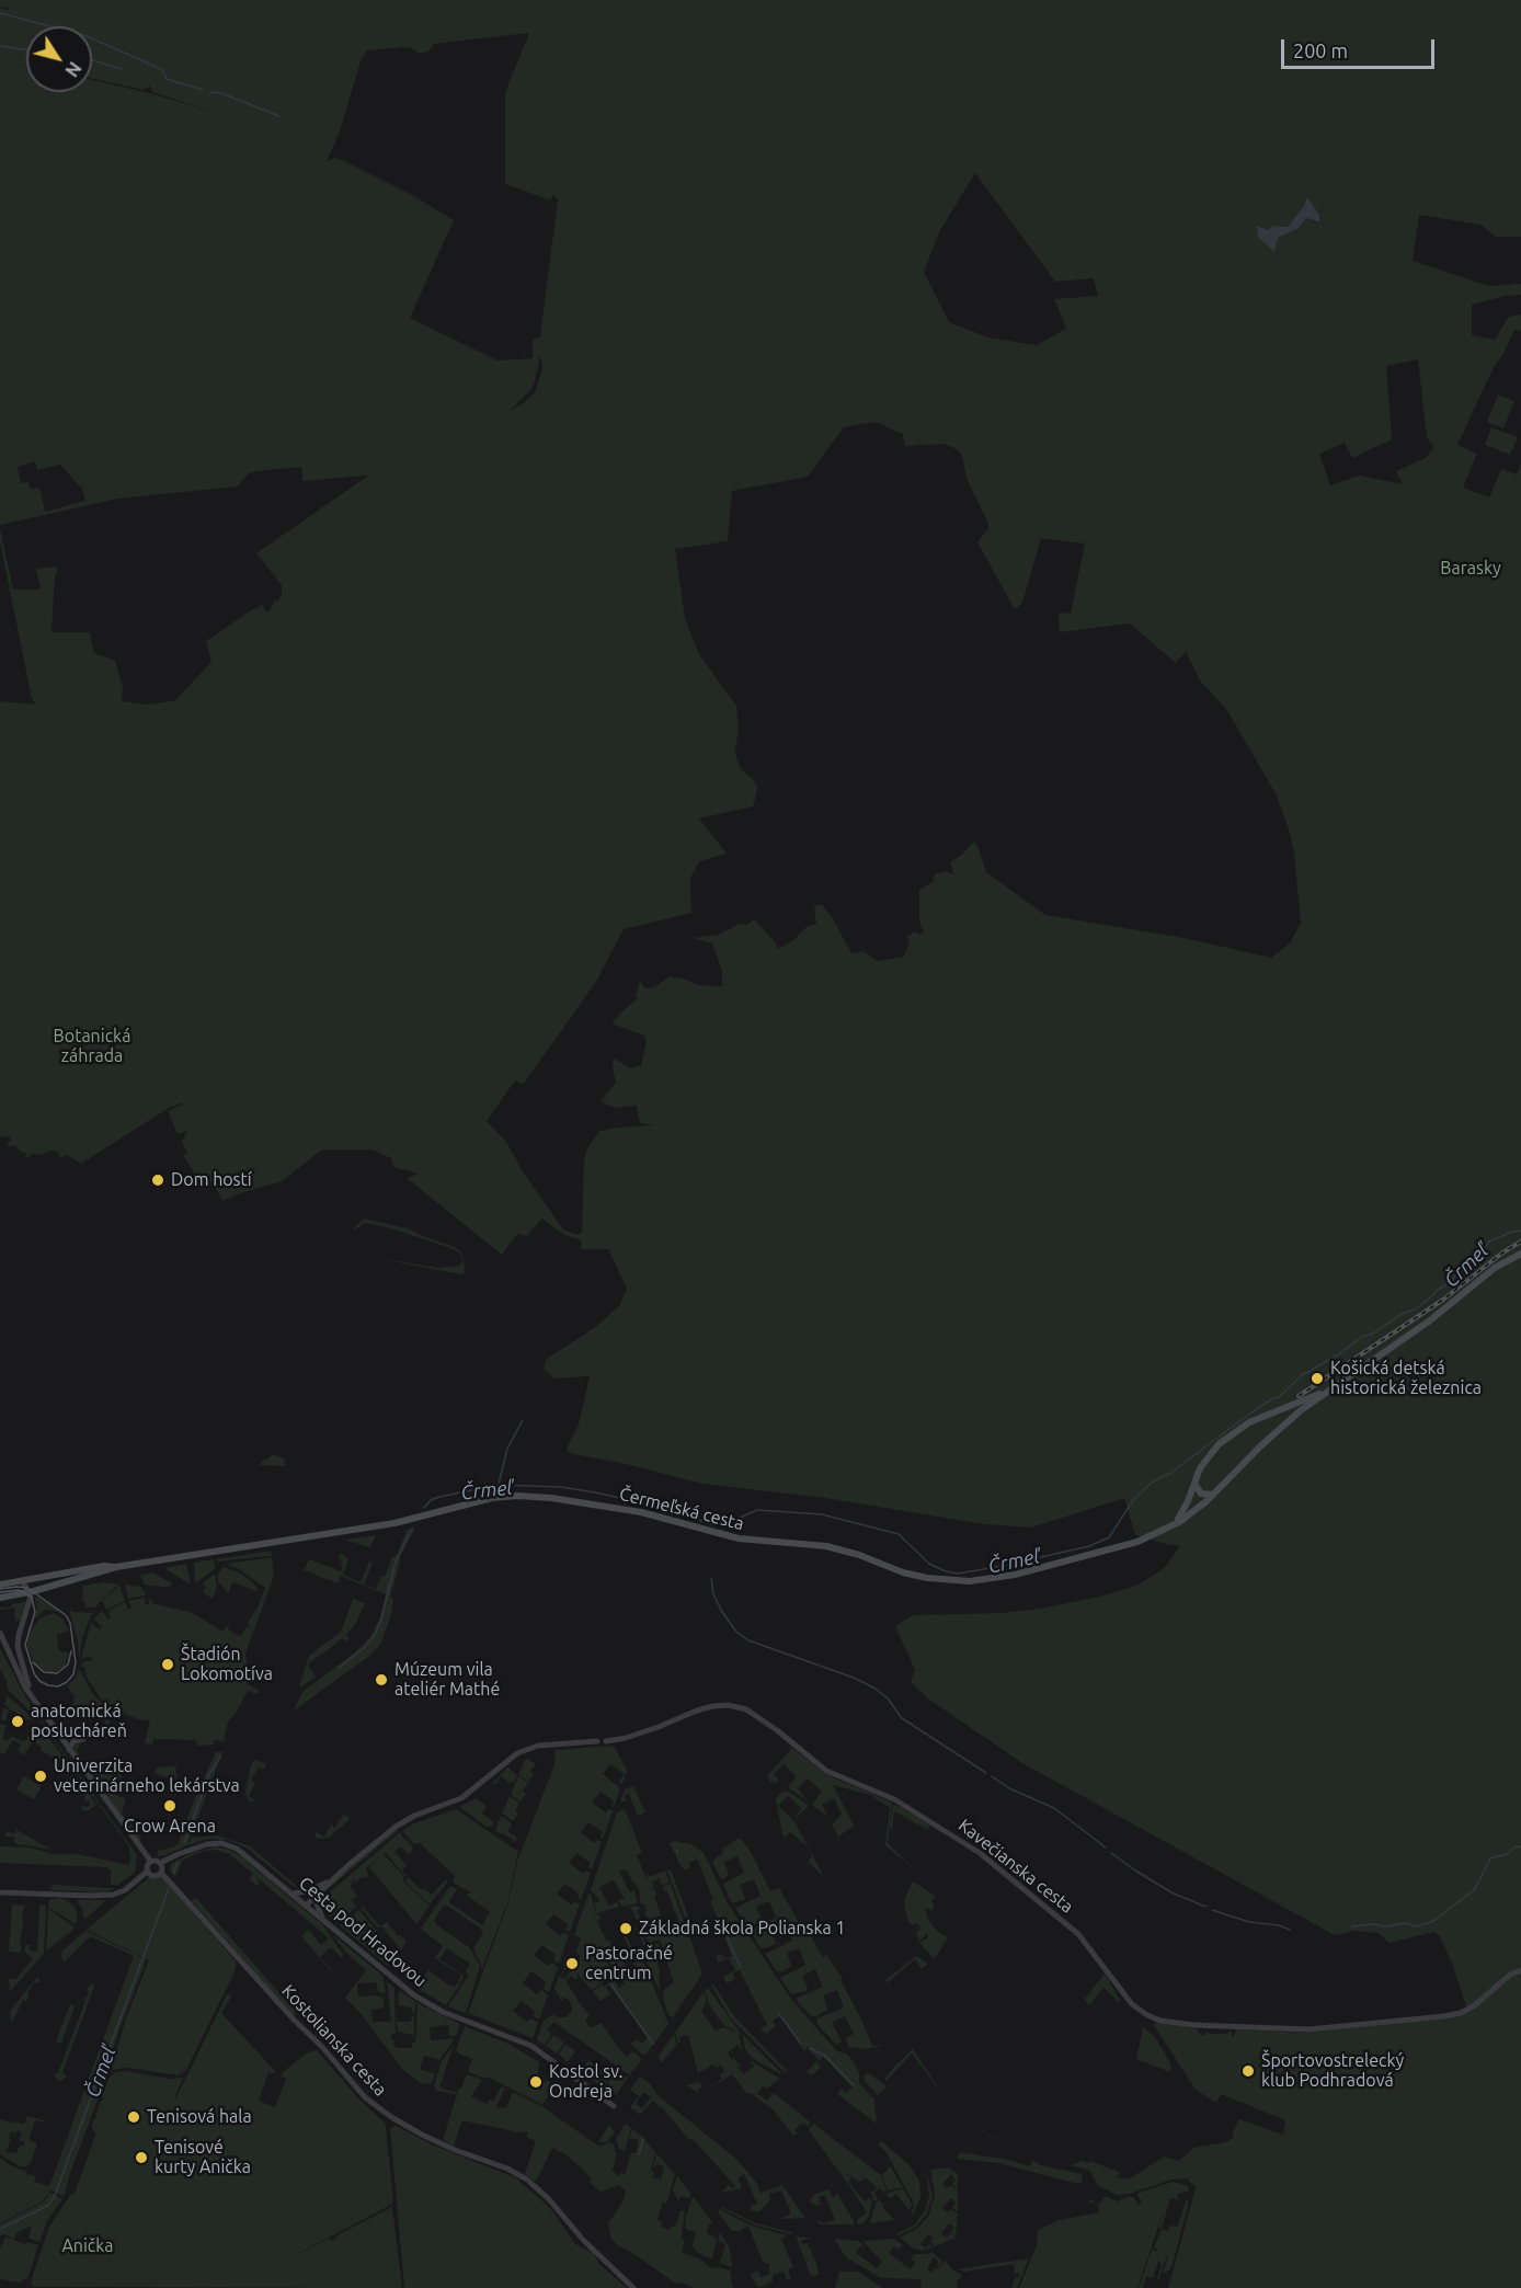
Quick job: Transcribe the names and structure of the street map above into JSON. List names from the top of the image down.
{
  "streets": {
    "main road": ["Čermeľská cesta"],
    "street": ["Kavečianska cesta", "Cesta pod Hradovou", "Kostolianska cesta"]
  },
  "crossings": [
    ["Cesta pod Hradovou", "Kostolianska cesta"]
  ],
  "water": ["Črmeľ"],
  "parks": ["Barasky", "Botanická záhrada", "Anička"],
  "places": [
    "Dom hostí",
    "Košická detská historická železnica",
    "Štadión Lokomotíva",
    "Múzeum vila ateliér Mathé",
    "anatomická poslucháreň",
    "Univerzita veterinárneho lekárstva",
    "Crow Arena",
    "Základná škola Polianska 1",
    "Pastoračné centrum",
    "Športovostrelecký klub Podhradová",
    "Kostol sv. Ondreja",
    "Tenisová hala",
    "Tenisové kurty Anička"
  ],
  "scale_bar": "200 m",
  "north": "bottom right"
}
